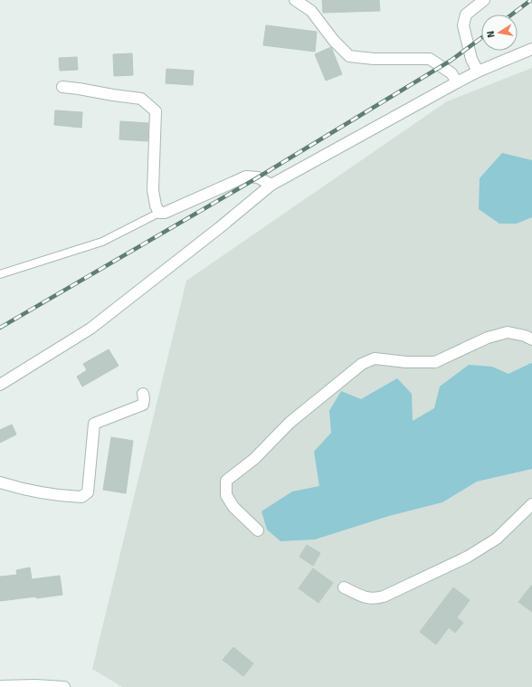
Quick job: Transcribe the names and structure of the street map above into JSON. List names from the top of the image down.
{
  "north": "left"
}
